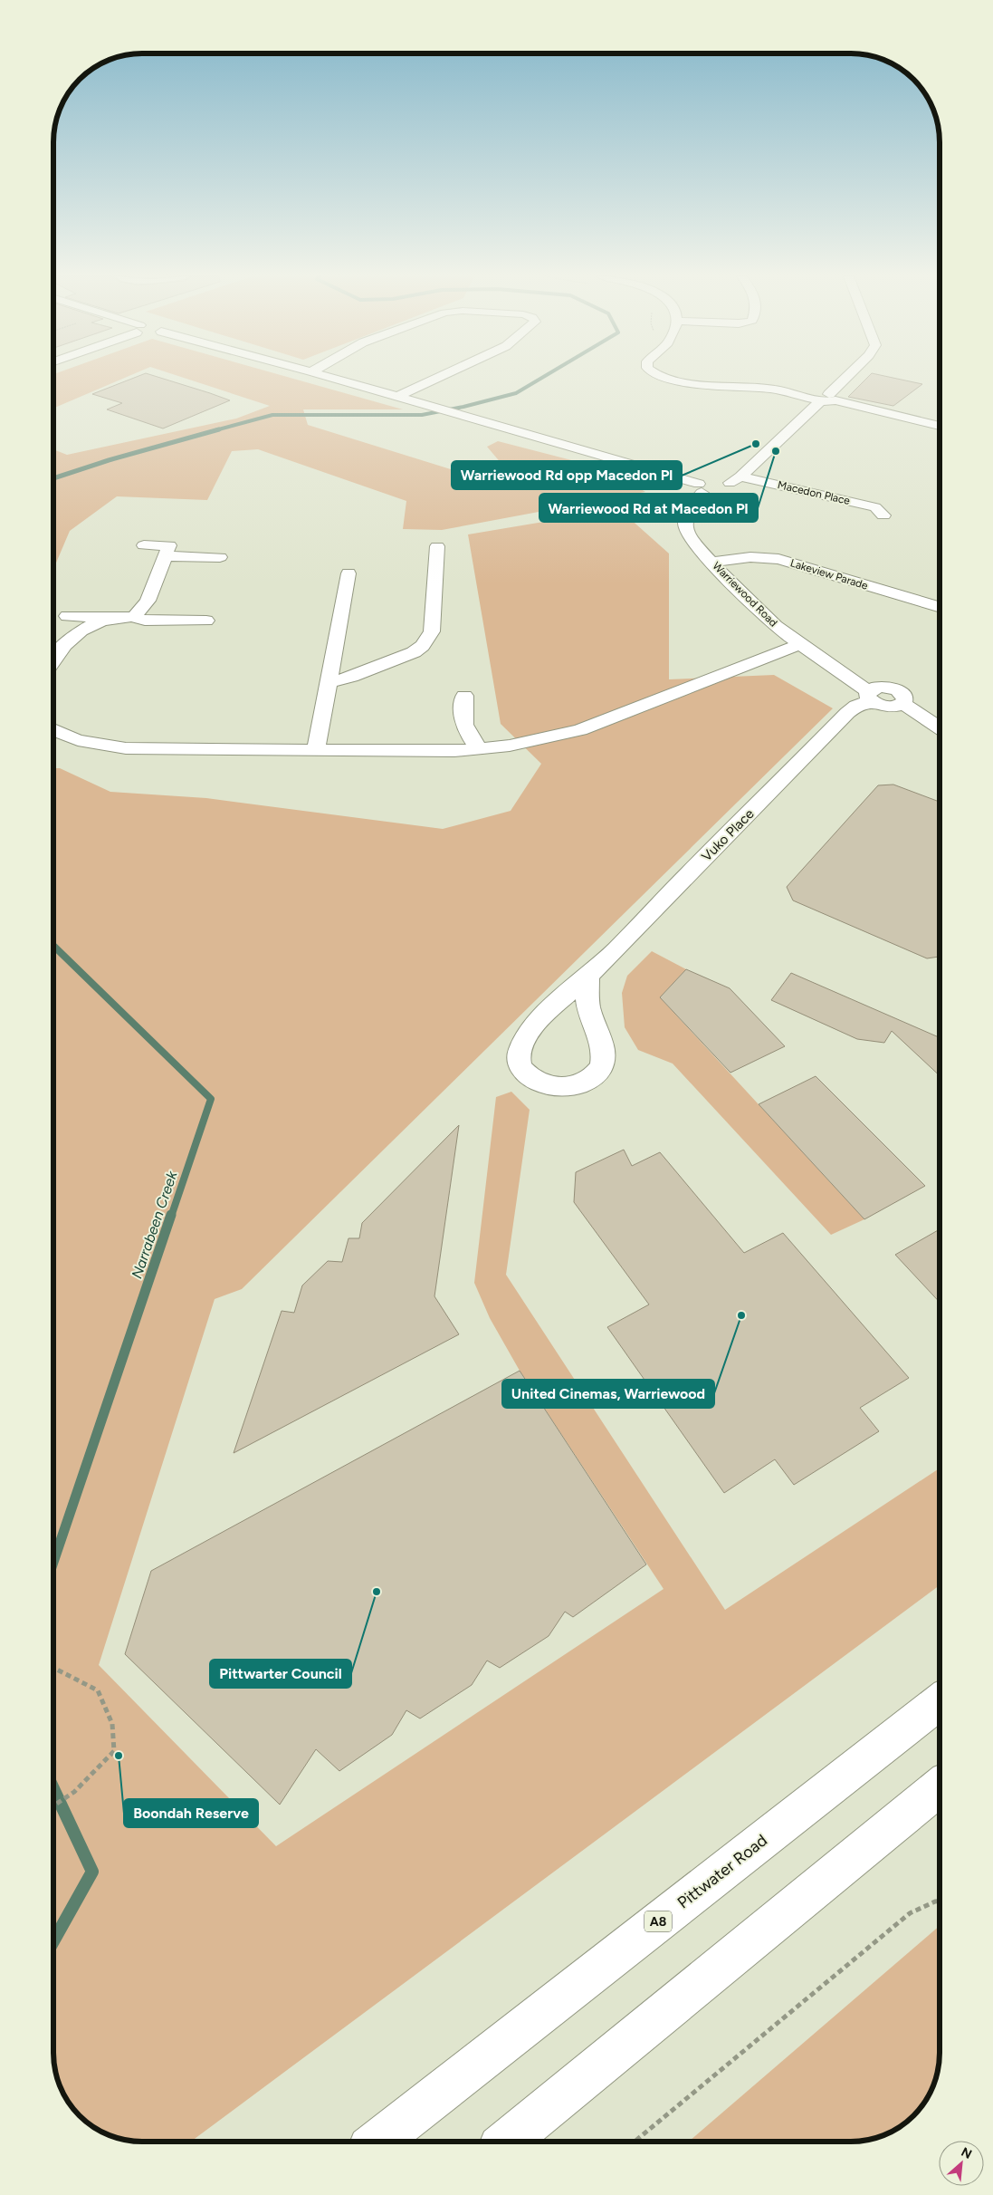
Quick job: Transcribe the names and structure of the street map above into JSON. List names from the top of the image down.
{
  "streets": {
    "main road": [
      "Macedon Place",
      "Lakeview Parade",
      "Warriewood Road",
      "Vuko Place",
      "Pittwater Road",
      "A8"
    ]
  },
  "crossings": [
    ["Macedon Place", "Warriewood Road"],
    ["Lakeview Parade", "Warriewood Road"],
    ["Warriewood Road", "Vuko Place"]
  ],
  "water": ["Narrabeen Creek"],
  "places": [
    "Warriewood Rd opp Macedon Pl",
    "Warriewood Rd at Macedon Pl",
    "United Cinemas, Warriewood",
    "Pittwarter Council",
    "Boondah Reserve"
  ],
  "north": "top right"
}
